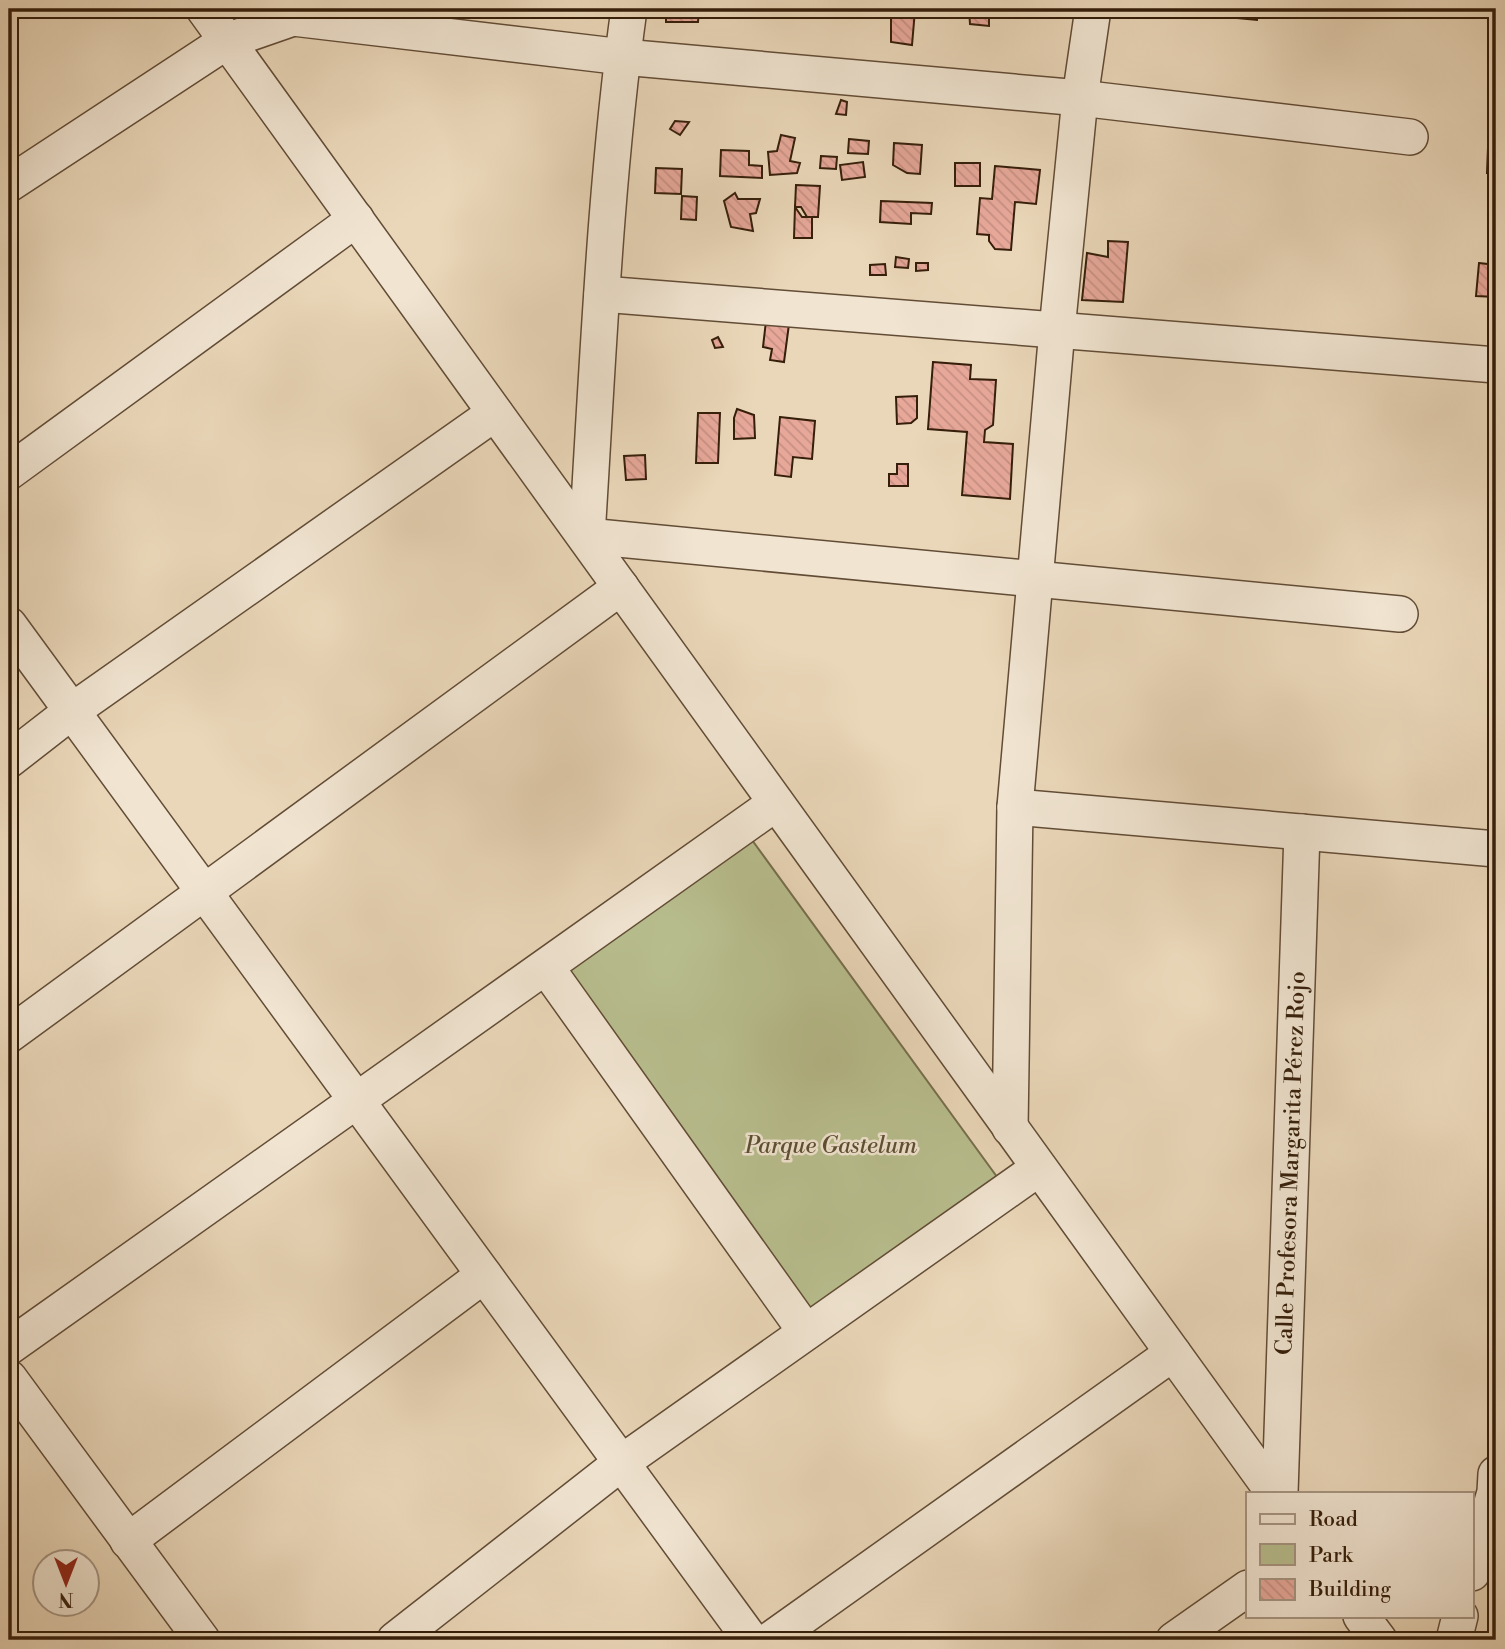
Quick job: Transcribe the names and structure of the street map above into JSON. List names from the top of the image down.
{
  "streets": {
    "street": ["Calle Profesora Margarita Pérez Rojo"]
  },
  "parks": ["Parque Gastelum"],
  "legend": ["Road", "Park", "Building"],
  "north": "bottom"
}
